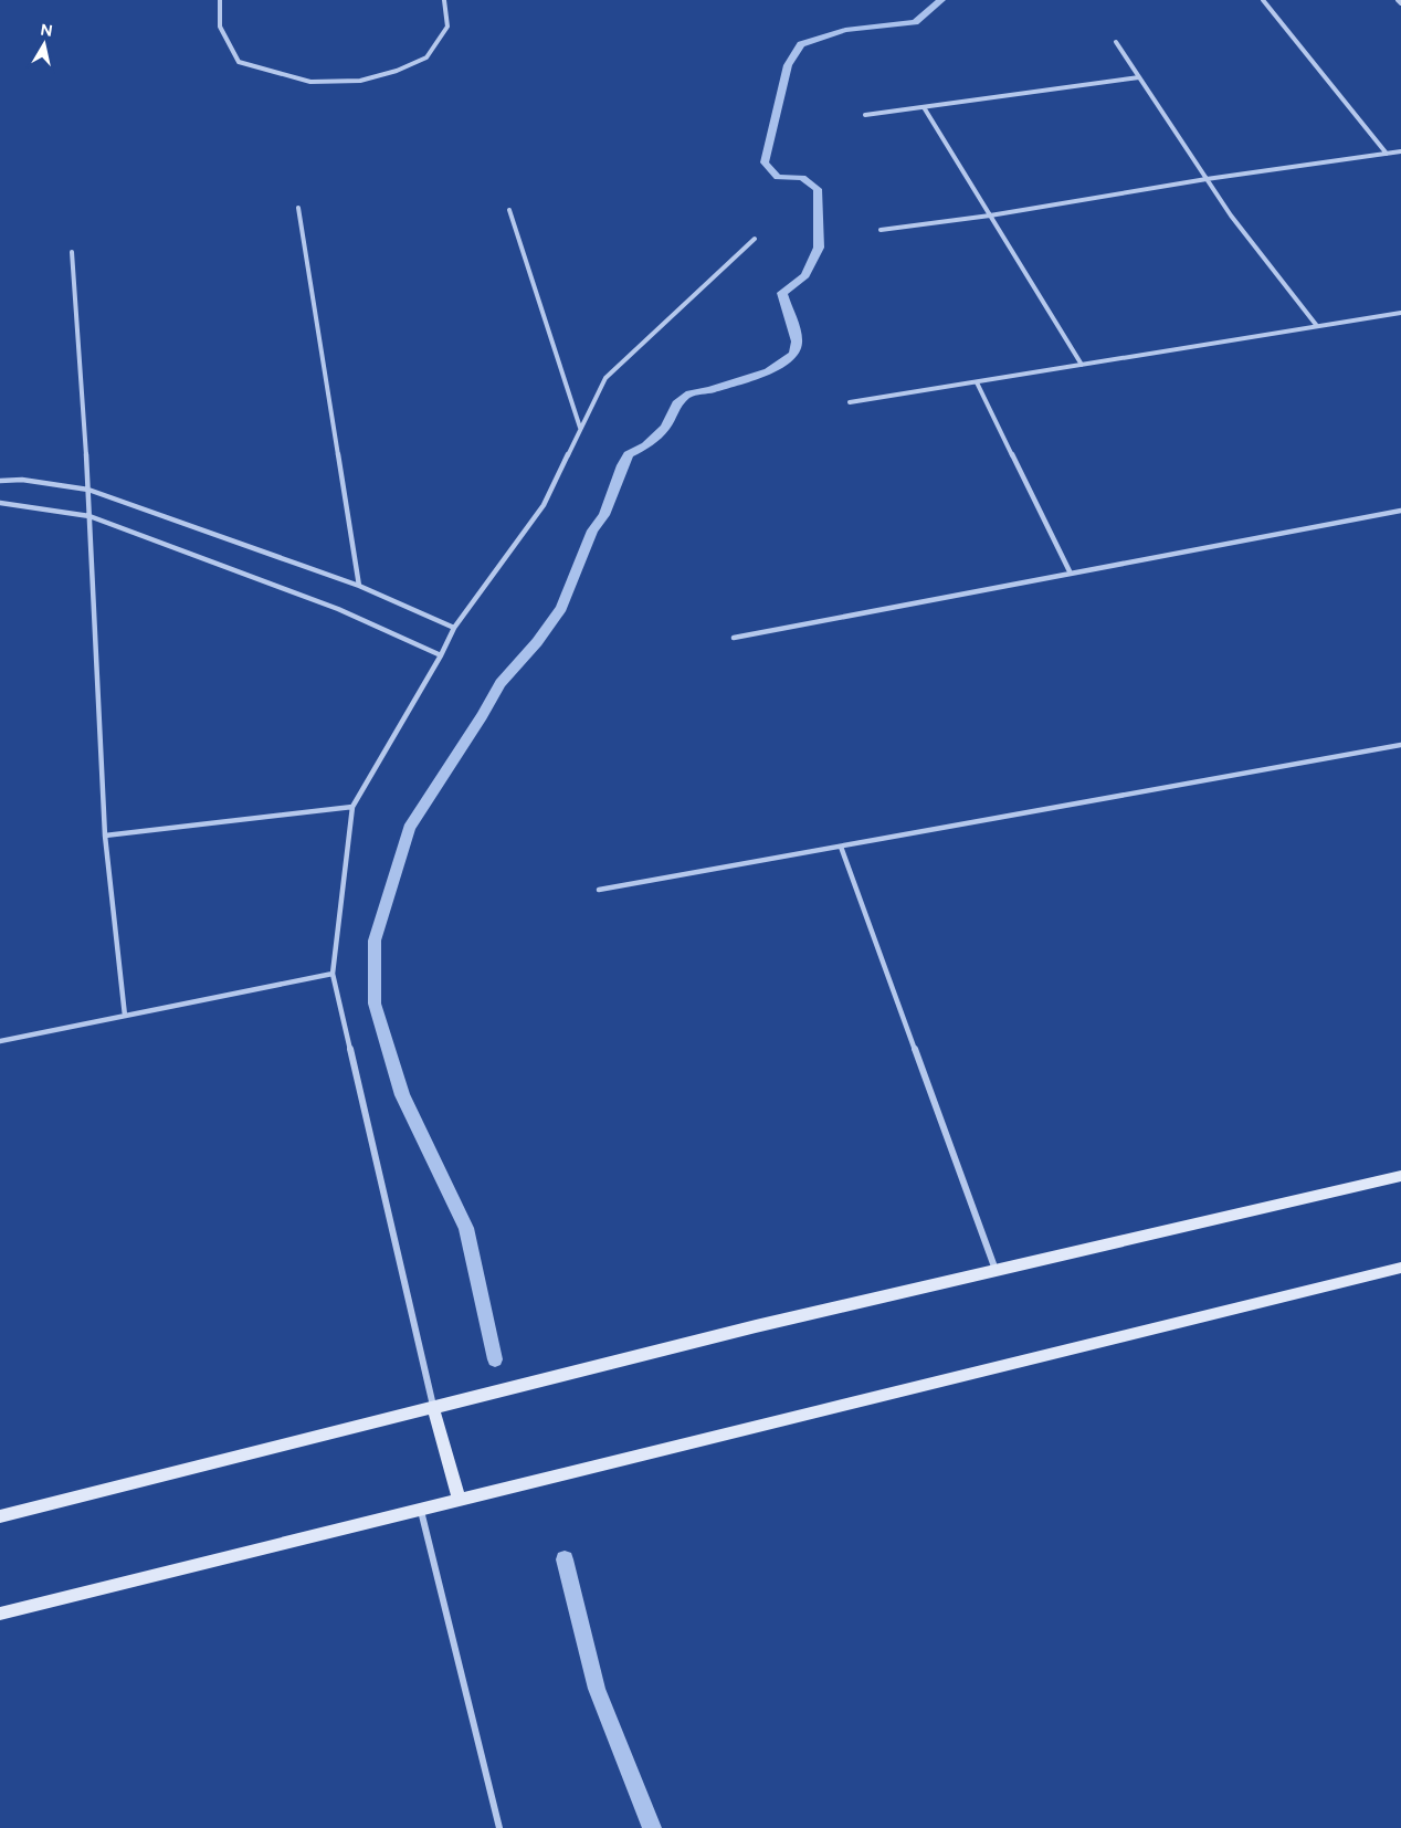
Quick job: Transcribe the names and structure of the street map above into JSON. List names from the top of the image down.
{
  "north": "top"
}
